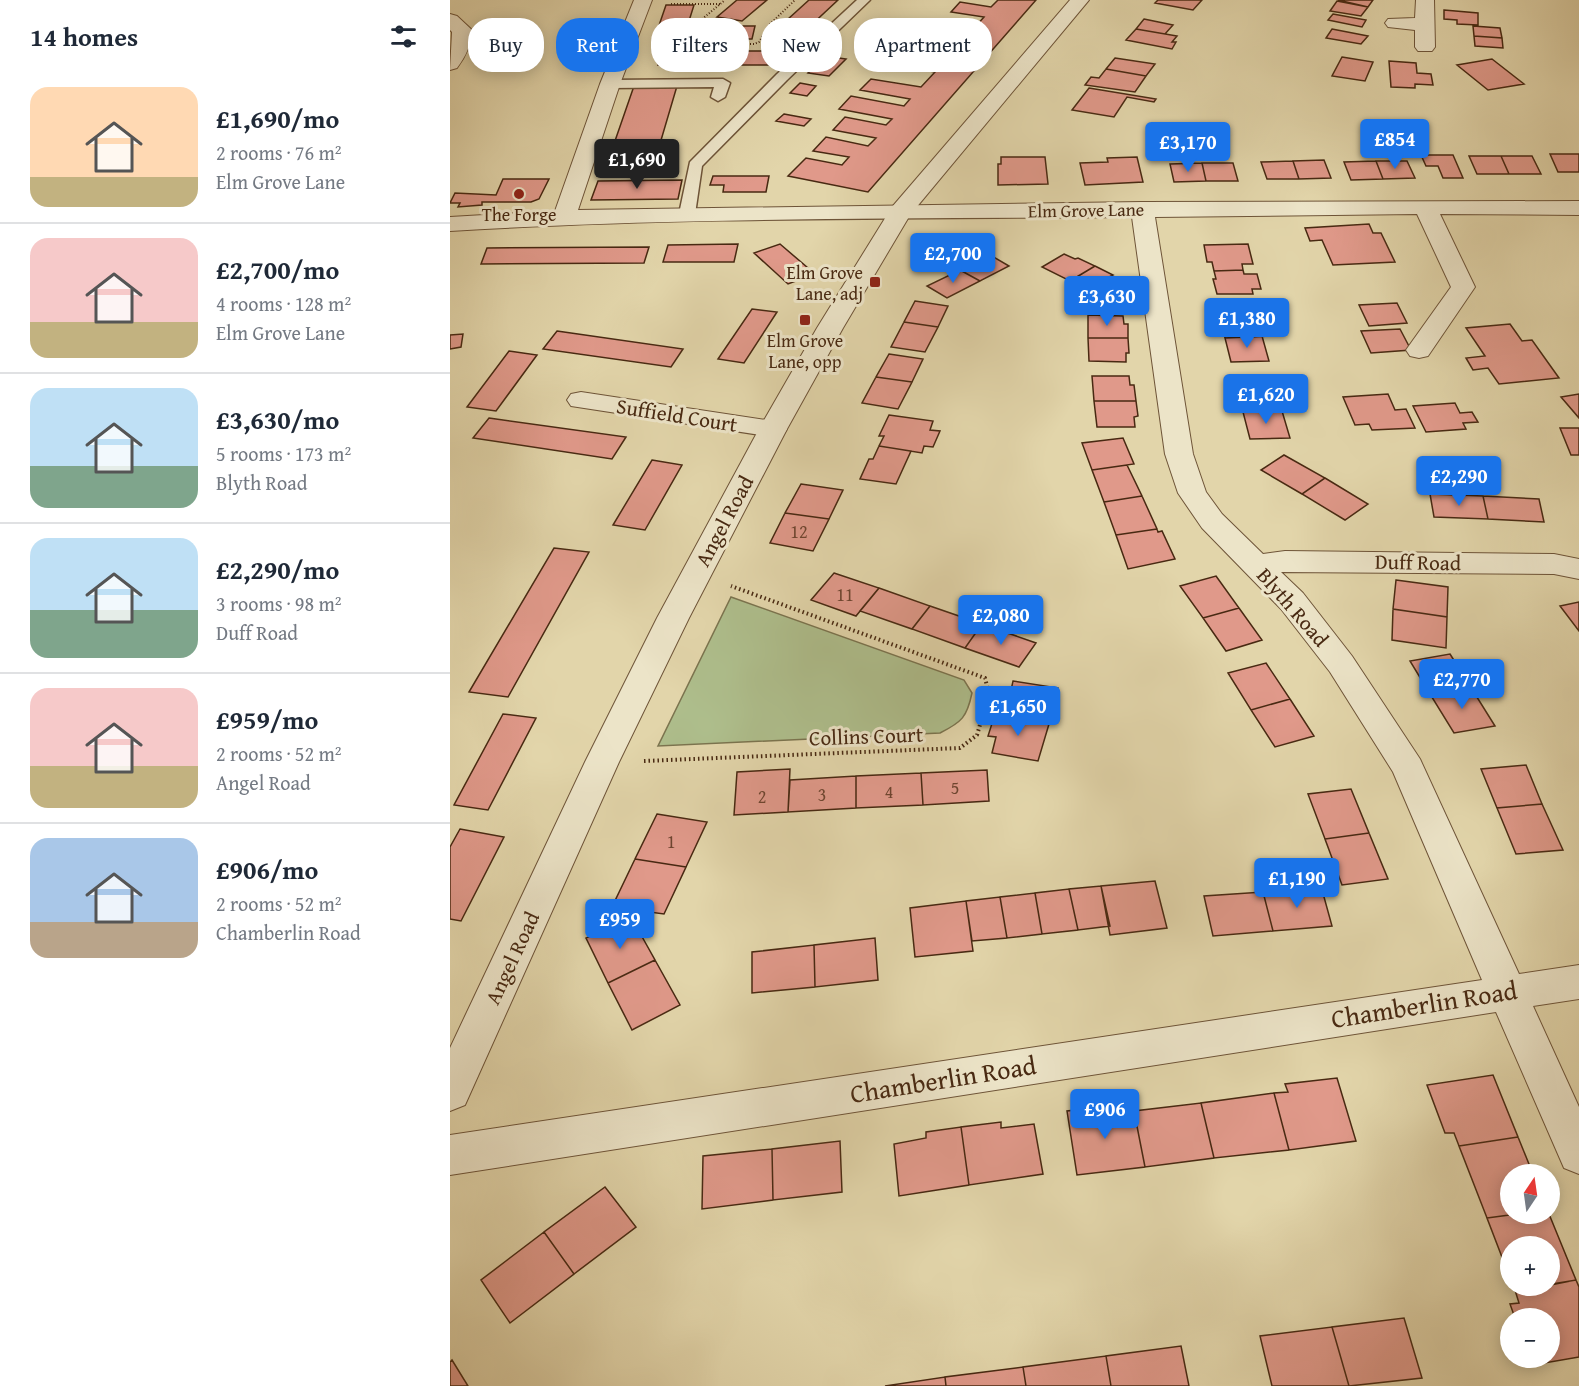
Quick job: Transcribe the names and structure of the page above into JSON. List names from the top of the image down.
{
  "streets": {
    "street": [
      "Elm Grove Lane",
      "Suffield Court",
      "Angel Road",
      "Duff Road",
      "Blyth Road",
      "Chamberlin Road"
    ],
    "path": ["Collins Court"]
  },
  "crossings": [
    ["Elm Grove Lane", "Angel Road"],
    ["Elm Grove Lane", "Blyth Road"],
    ["Suffield Court", "Angel Road"],
    ["Angel Road", "Collins Court"],
    ["Duff Road", "Blyth Road"],
    ["Blyth Road", "Chamberlin Road"]
  ],
  "places": {
    "other": ["The Forge"],
    "transit": ["Elm Grove Lane, adj", "Elm Grove Lane, opp"]
  },
  "house_numbers": [
    "12",
    "11",
    "5",
    "4",
    "3",
    "2",
    "1"
  ],
  "north": "top",
  "page": {
    "heading": "14 homes",
    "chip": [
      "Buy",
      "Rent",
      "Filters",
      "New",
      "Apartment"
    ],
    "list": [
      {
        "name": "£1,690/mo",
        "note": "2 rooms · 76 m² · Elm Grove Lane"
      },
      {
        "name": "£2,700/mo",
        "note": "4 rooms · 128 m² · Elm Grove Lane"
      },
      {
        "name": "£3,630/mo",
        "note": "5 rooms · 173 m² · Blyth Road"
      },
      {
        "name": "£2,290/mo",
        "note": "3 rooms · 98 m² · Duff Road"
      },
      {
        "name": "£959/mo",
        "note": "2 rooms · 52 m² · Angel Road"
      },
      {
        "name": "£906/mo",
        "note": "2 rooms · 52 m² · Chamberlin Road"
      }
    ],
    "price": [
      "£854",
      "£3,170",
      "£1,690",
      "£2,700",
      "£3,630",
      "£1,380",
      "£1,620",
      "£2,290",
      "£2,080",
      "£2,770",
      "£1,650",
      "£1,190",
      "£959",
      "£906"
    ],
    "map_buttons": ["+", "−"]
  }
}
